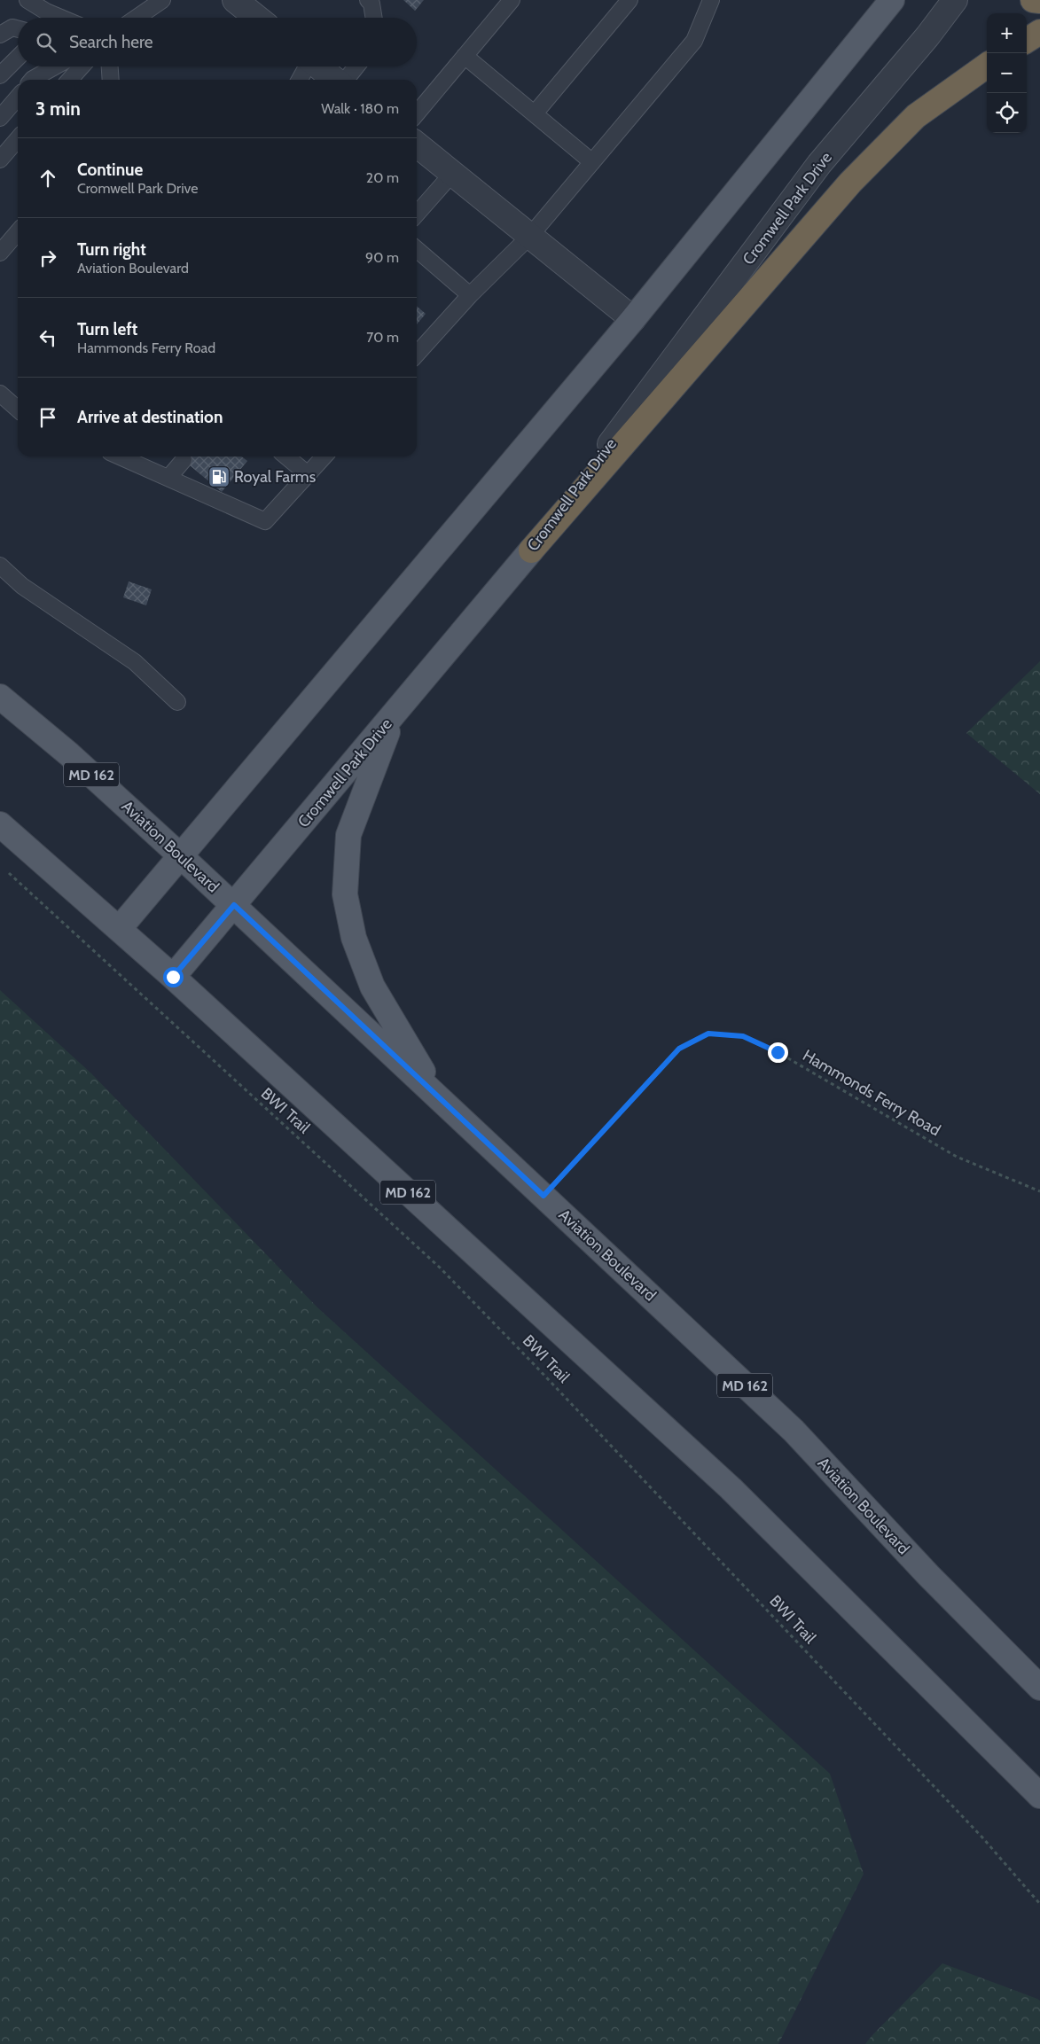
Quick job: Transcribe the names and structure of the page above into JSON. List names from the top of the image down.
{
  "streets": {
    "main road": ["Cromwell Park Drive", "MD 162", "Aviation Boulevard"],
    "path": ["Hammonds Ferry Road", "BWI Trail"]
  },
  "crossings": [
    ["Cromwell Park Drive", "MD 162"],
    ["Cromwell Park Drive", "Aviation Boulevard"],
    ["Aviation Boulevard", "Hammonds Ferry Road"]
  ],
  "places": {
    "fuel station": ["Royal Farms"]
  },
  "page": {
    "map_buttons": ["+", "−"],
    "search": "Search here",
    "heading": ["3 min", "Walk · 180 m"],
    "list": [
      ["Continue", "Cromwell Park Drive", "20 m"],
      ["Turn right", "Aviation Boulevard", "90 m"],
      ["Turn left", "Hammonds Ferry Road", "70 m"],
      "Arrive at destination"
    ]
  }
}
